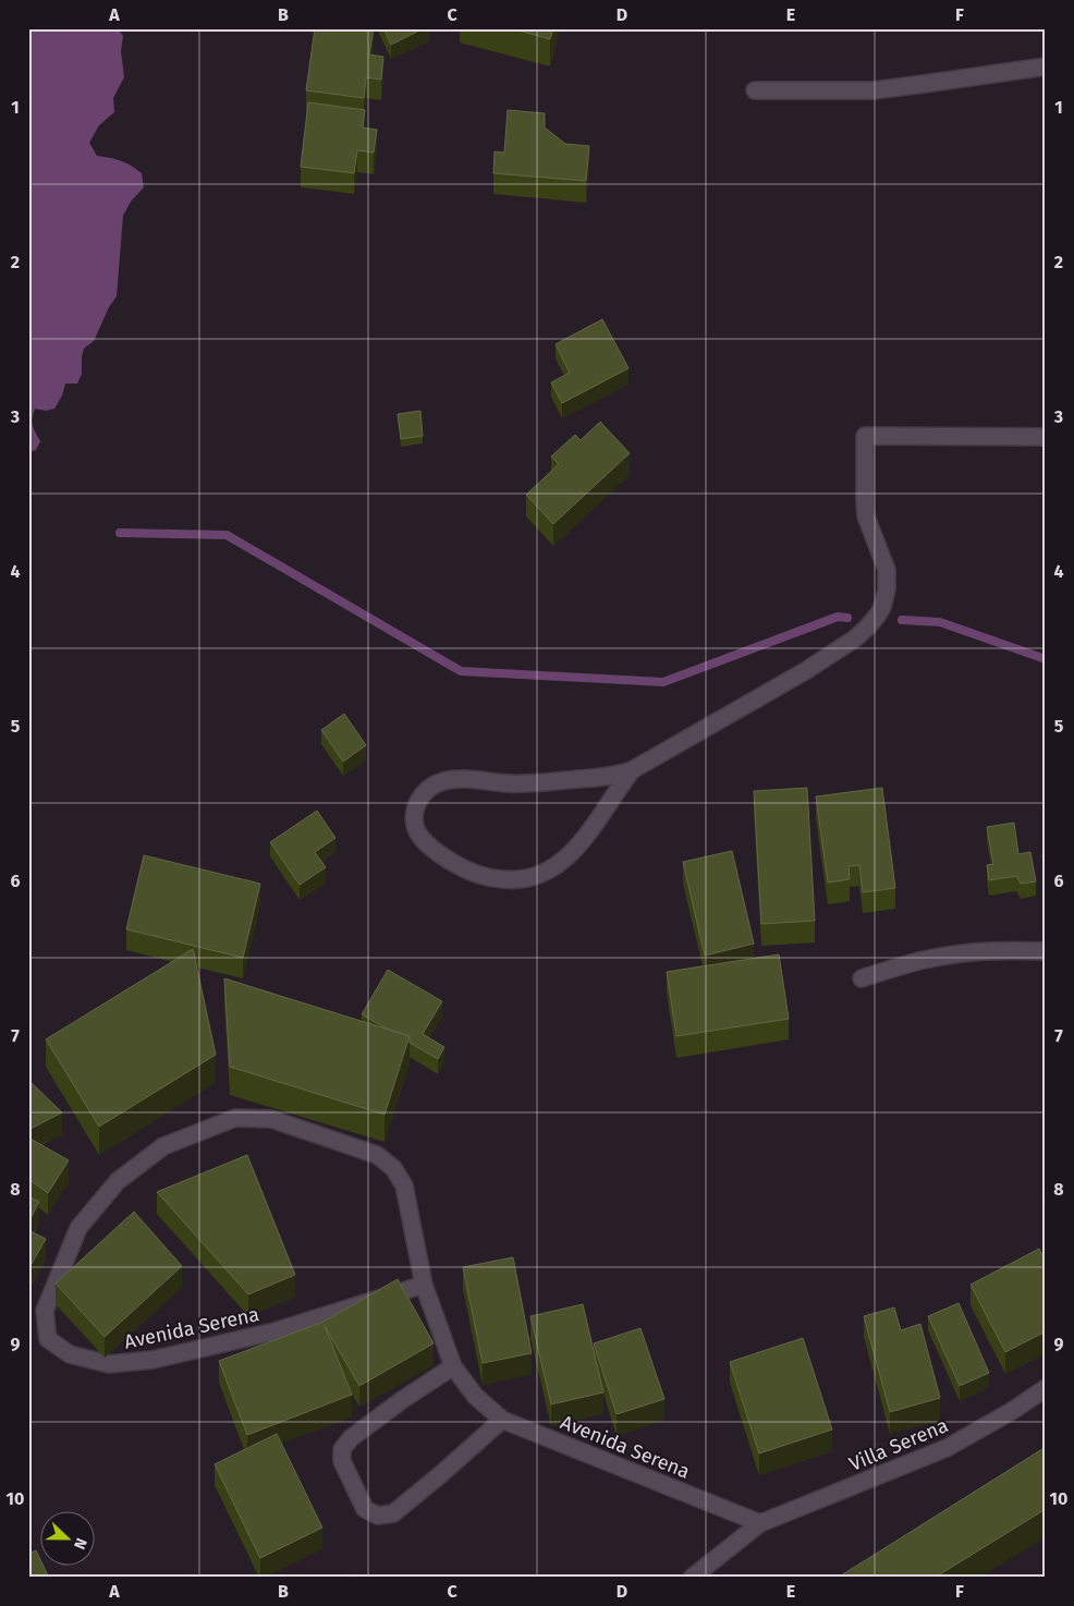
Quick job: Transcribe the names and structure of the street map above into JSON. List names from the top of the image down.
{
  "streets": {
    "street": ["Avenida Serena", "Villa Serena"]
  },
  "crossings": [
    ["Avenida Serena", "Villa Serena"]
  ],
  "north": "right",
  "grid": {
    "columns": [
      "A",
      "B",
      "C",
      "D",
      "E",
      "F"
    ],
    "rows": [
      "1",
      "2",
      "3",
      "4",
      "5",
      "6",
      "7",
      "8",
      "9",
      "10"
    ]
  }
}
